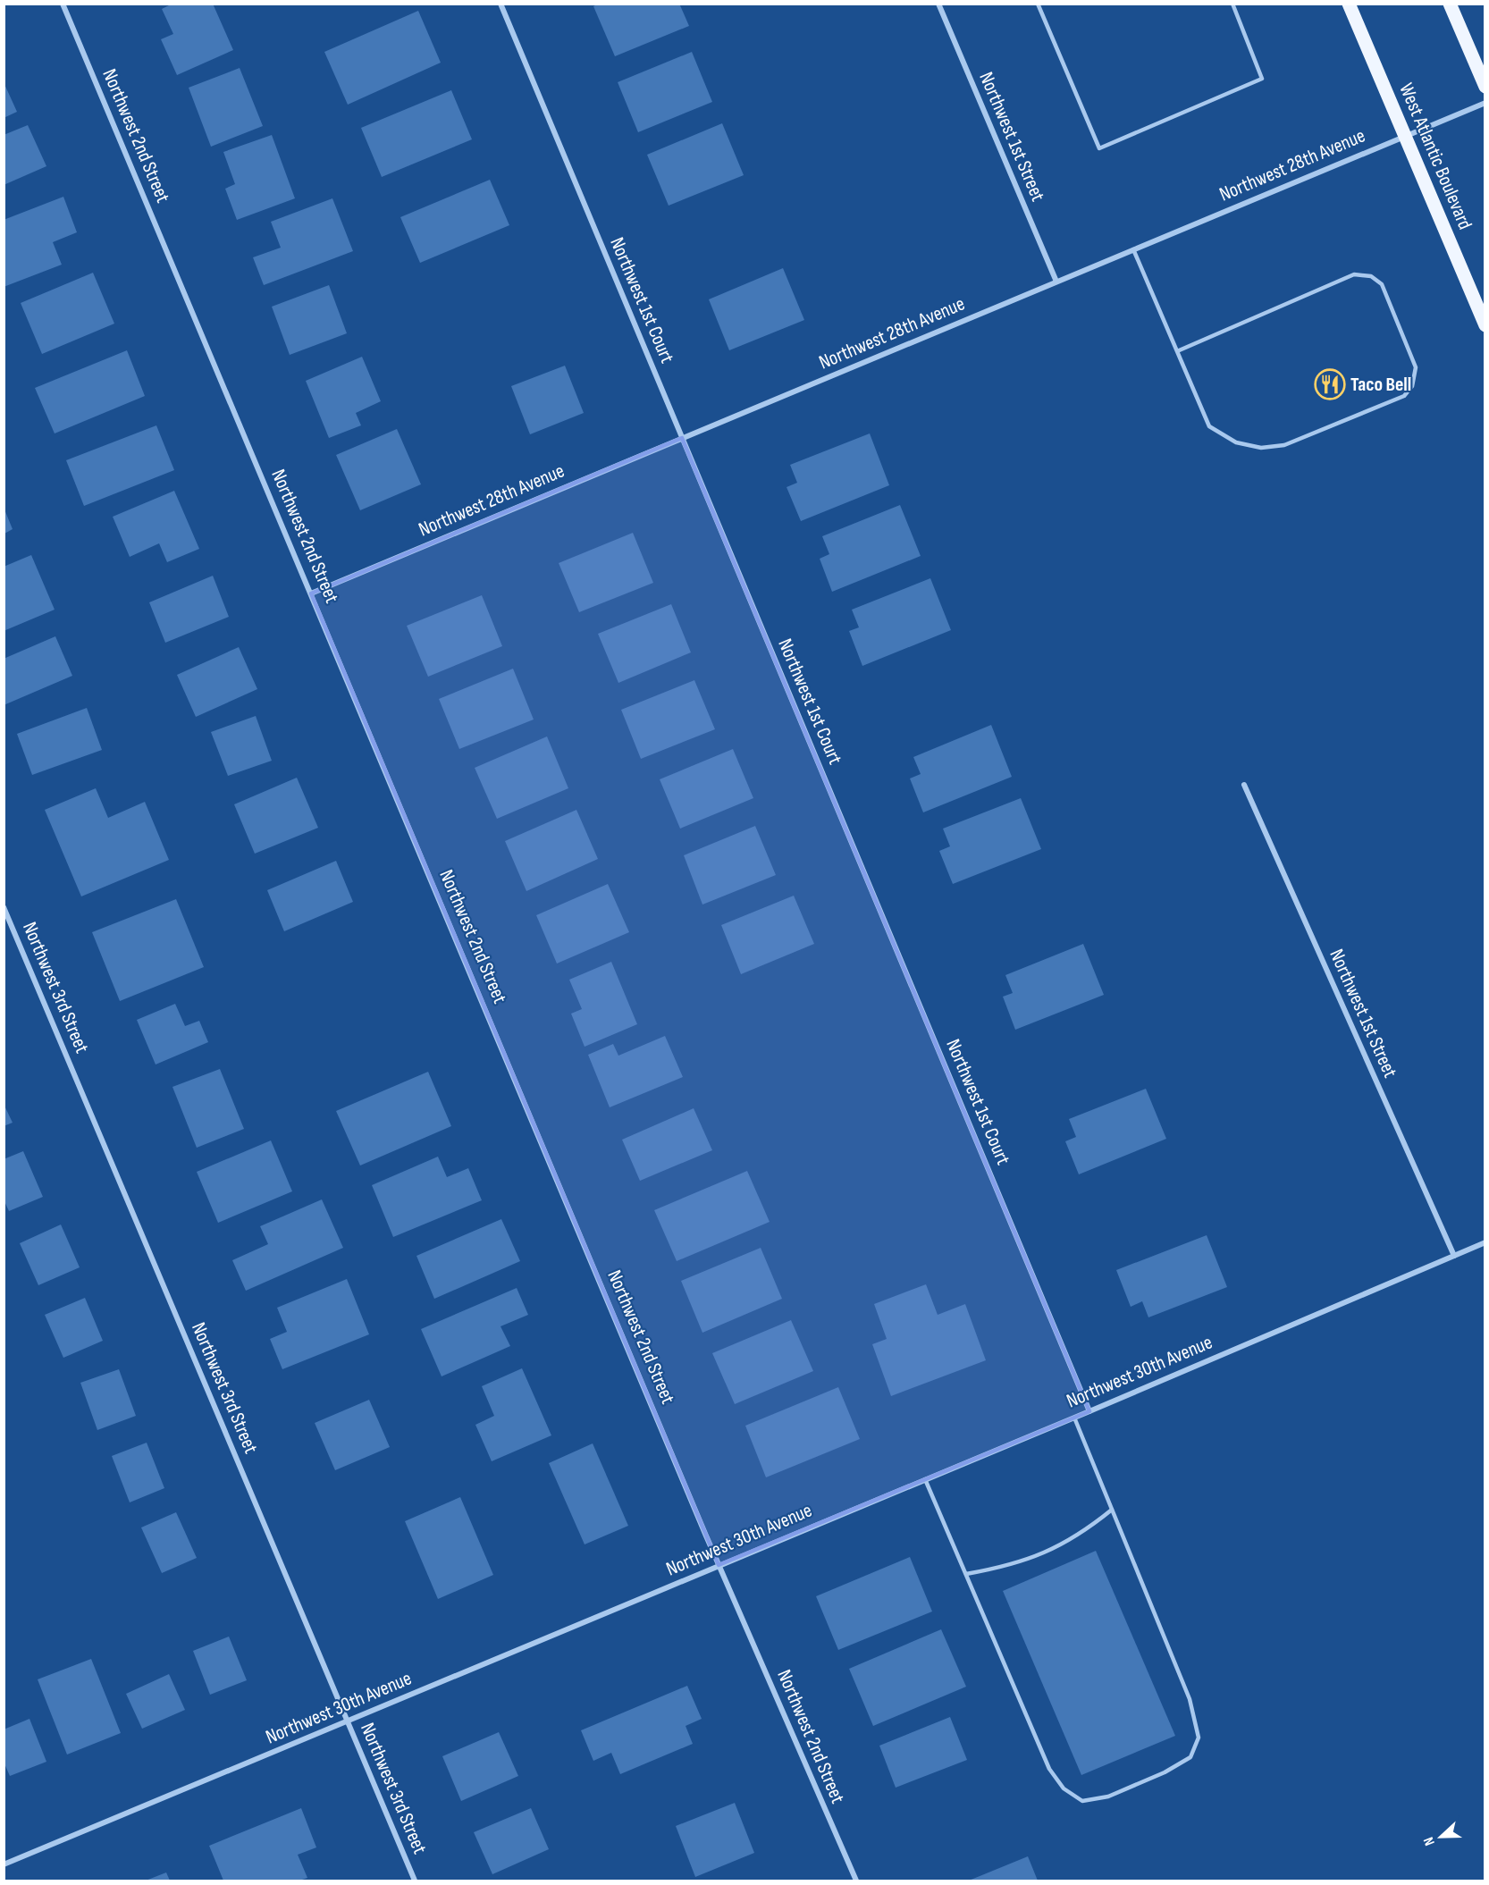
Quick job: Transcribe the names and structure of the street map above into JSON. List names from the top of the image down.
{
  "streets": {
    "main road": ["West Atlantic Boulevard"],
    "street": [
      "Northwest 2nd Street",
      "Northwest 1st Street",
      "Northwest 28th Avenue",
      "Northwest 1st Court",
      "Northwest 3rd Street",
      "Northwest 30th Avenue"
    ]
  },
  "crossings": [
    ["Northwest 2nd Street", "Northwest 28th Avenue"],
    ["Northwest 2nd Street", "Northwest 30th Avenue"],
    ["Northwest 1st Street", "Northwest 28th Avenue"],
    ["Northwest 1st Street", "Northwest 30th Avenue"],
    ["West Atlantic Boulevard", "Northwest 28th Avenue"],
    ["Northwest 28th Avenue", "Northwest 1st Court"],
    ["Northwest 1st Court", "Northwest 30th Avenue"],
    ["Northwest 3rd Street", "Northwest 30th Avenue"]
  ],
  "places": {
    "restaurant": ["Taco Bell"]
  },
  "north": "left"
}
